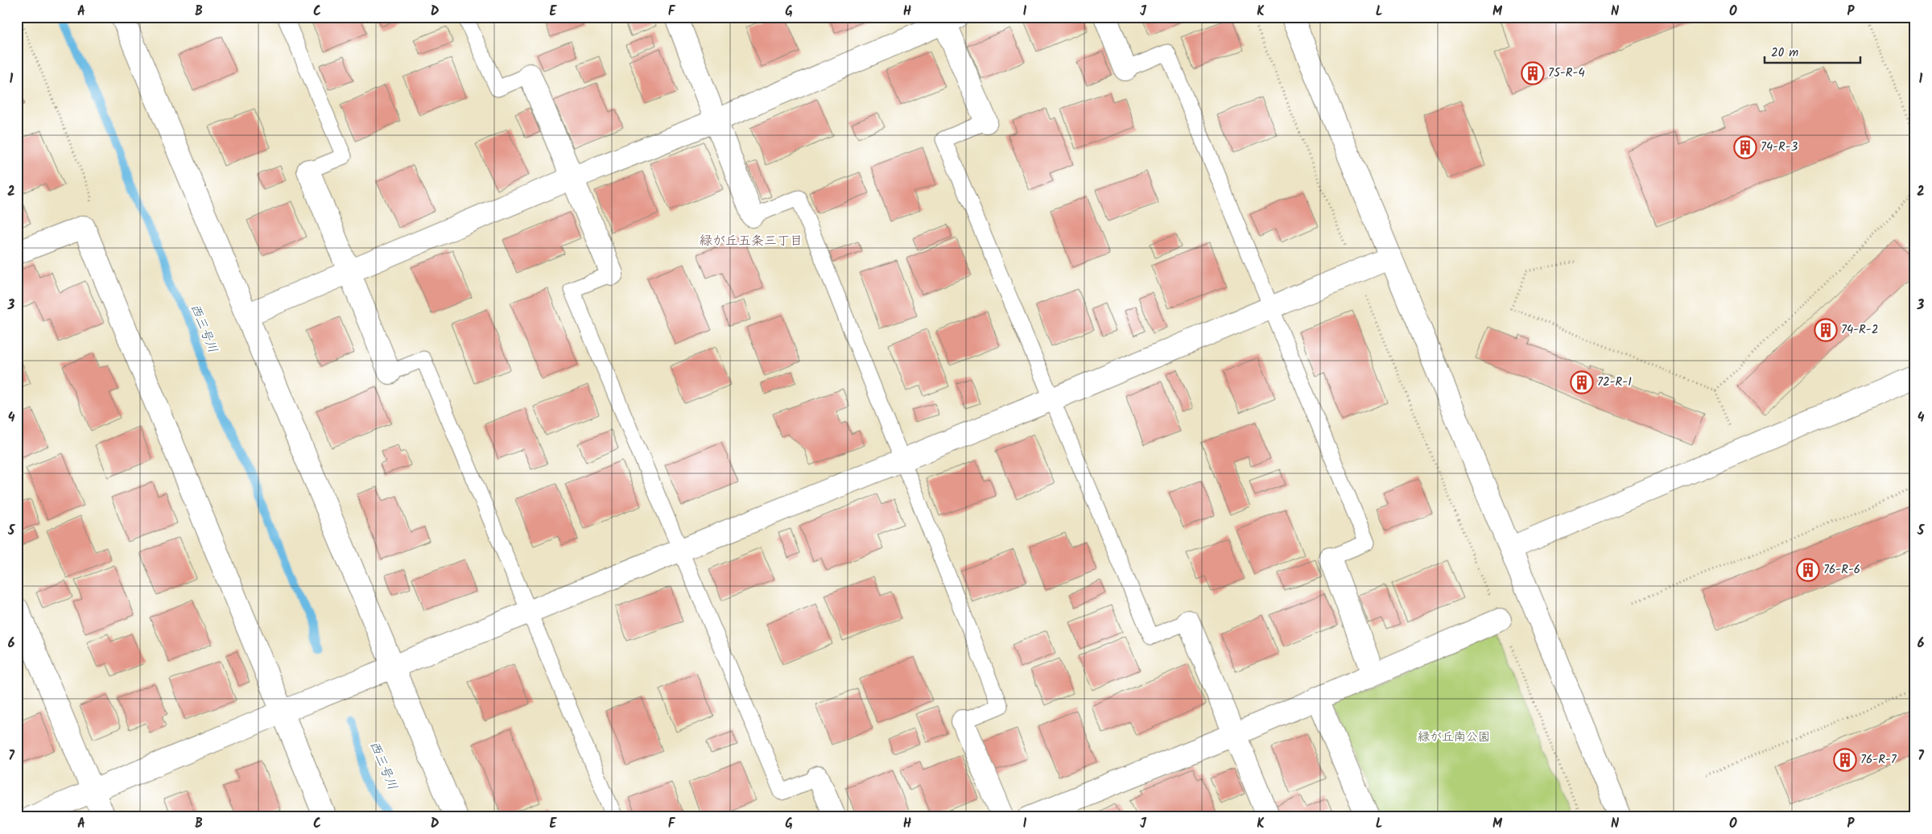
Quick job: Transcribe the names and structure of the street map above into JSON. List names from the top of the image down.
{
  "districts": ["緑が丘五条三丁目"],
  "water": ["西三号川"],
  "parks": ["緑が丘南公園"],
  "places": {
    "building": [
      "75-R-4",
      "74-R-3",
      "74-R-2",
      "72-R-1",
      "76-R-6",
      "76-R-7"
    ]
  },
  "scale_bar": "20 m",
  "grid": {
    "columns": [
      "A",
      "B",
      "C",
      "D",
      "E",
      "F",
      "G",
      "H",
      "I",
      "J",
      "K",
      "L",
      "M",
      "N",
      "O",
      "P"
    ],
    "rows": [
      "1",
      "2",
      "3",
      "4",
      "5",
      "6",
      "7"
    ]
  }
}
